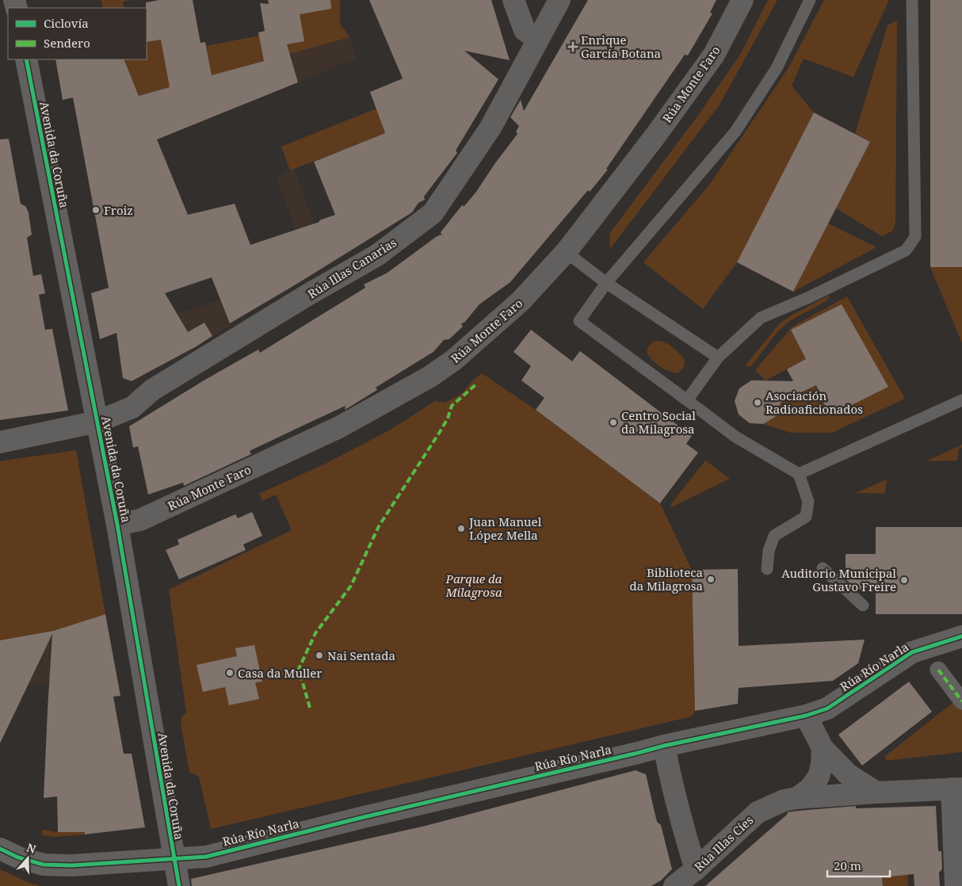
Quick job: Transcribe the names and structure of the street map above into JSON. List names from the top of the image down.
{
  "streets": {
    "street": [
      "Rúa Monte Faro",
      "Avenida da Coruña",
      "Rúa Illas Canarias",
      "Rúa Río Narla",
      "Rúa Illas Cíes"
    ]
  },
  "crossings": [
    ["Rúa Monte Faro", "Avenida da Coruña"],
    ["Avenida da Coruña", "Rúa Illas Canarias"],
    ["Avenida da Coruña", "Rúa Río Narla"]
  ],
  "parks": ["Parque da Milagrosa"],
  "places": {
    "health": ["Enrique García Botana"],
    "other": [
      "Froiz",
      "Asociación Radioaficionados",
      "Centro Social da Milagrosa",
      "Juan Manuel López Mella",
      "Biblioteca da Milagrosa",
      "Auditorio Municipal Gustavo Freire",
      "Nai Sentada",
      "Casa da Muller"
    ]
  },
  "legend": ["Ciclovía", "Sendero"],
  "scale_bar": "20 m",
  "north": "top"
}
